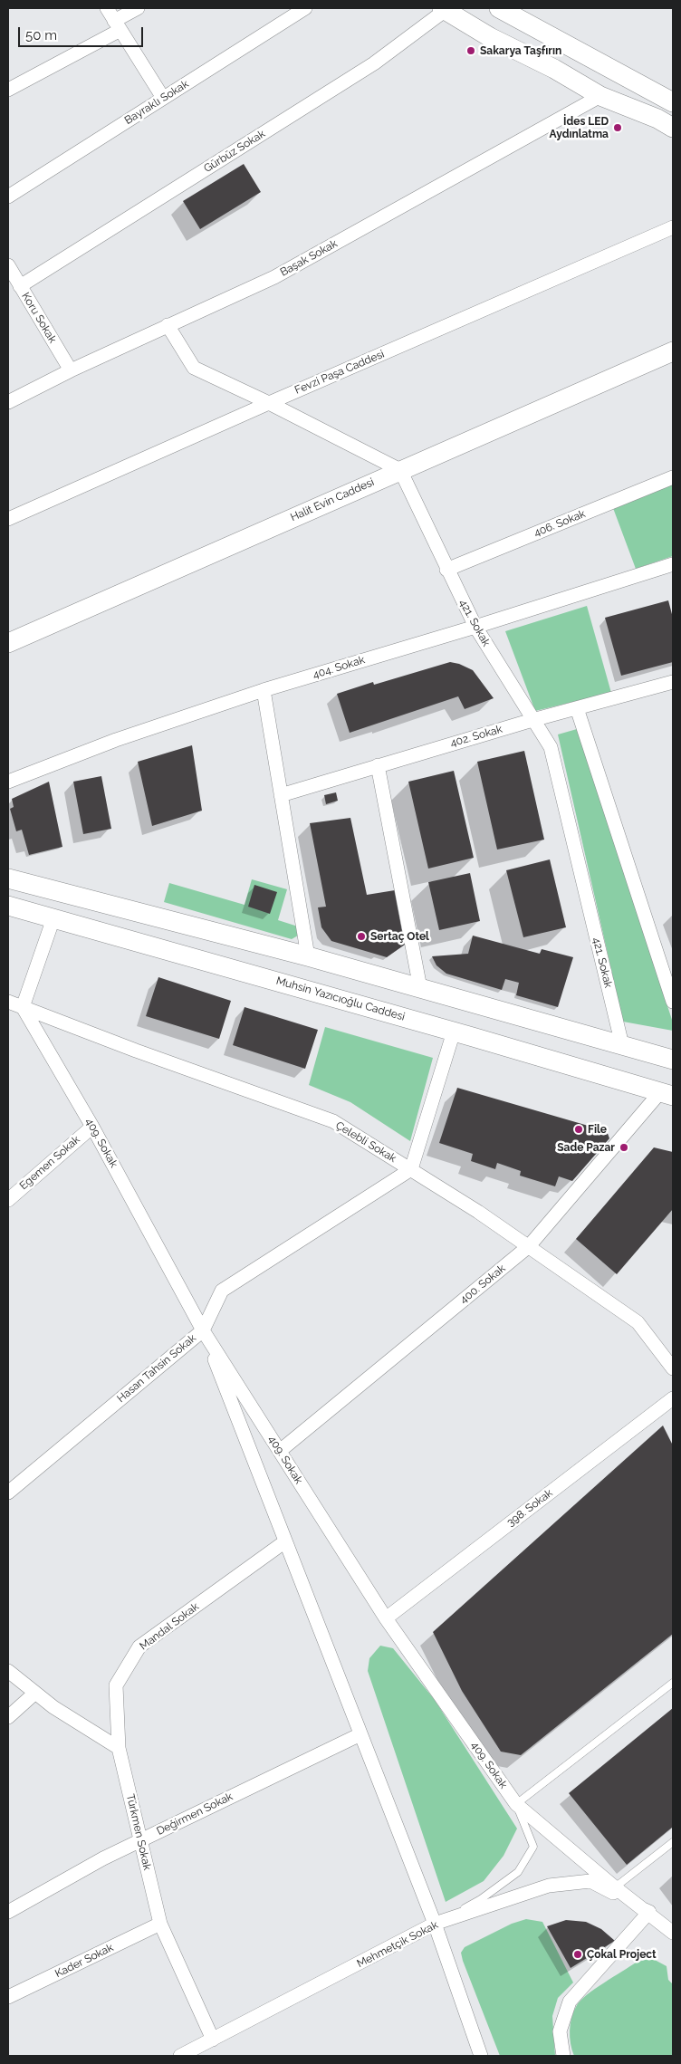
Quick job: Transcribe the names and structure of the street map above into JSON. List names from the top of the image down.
{
  "streets": {
    "main road": ["Halit Evin Caddesi", "Muhsin Yazıcıoğlu Caddesi"],
    "street": [
      "Bayraklı Sokak",
      "Gürbüz Sokak",
      "Başak Sokak",
      "Koru Sokak",
      "Fevzi Paşa Caddesi",
      "406. Sokak",
      "421. Sokak",
      "404. Sokak",
      "402. Sokak",
      "Çelebli Sokak",
      "409. Sokak",
      "Egemen Sokak",
      "400. Sokak",
      "Hasan Tahsin Sokak",
      "398. Sokak",
      "Mandal Sokak",
      "Değirmen Sokak",
      "Türkmen Sokak",
      "Mehmetçik Sokak",
      "Kader Sokak"
    ]
  },
  "crossings": [
    ["Gürbüz Sokak", "Koru Sokak"],
    ["Başak Sokak", "Koru Sokak"],
    ["Halit Evin Caddesi", "421. Sokak"],
    ["406. Sokak", "421. Sokak"],
    ["421. Sokak", "404. Sokak"],
    ["421. Sokak", "402. Sokak"],
    ["Muhsin Yazıcıoğlu Caddesi", "400. Sokak"],
    ["Çelebli Sokak", "409. Sokak"],
    ["Çelebli Sokak", "400. Sokak"],
    ["Çelebli Sokak", "Hasan Tahsin Sokak"],
    ["409. Sokak", "Egemen Sokak"],
    ["409. Sokak", "400. Sokak"],
    ["409. Sokak", "Hasan Tahsin Sokak"],
    ["409. Sokak", "398. Sokak"],
    ["409. Sokak", "Mehmetçik Sokak"],
    ["Mandal Sokak", "Türkmen Sokak"],
    ["Değirmen Sokak", "Türkmen Sokak"],
    ["Türkmen Sokak", "Mehmetçik Sokak"],
    ["Türkmen Sokak", "Kader Sokak"]
  ],
  "places": [
    "Sakarya Taşfırın",
    "İdes LED Aydınlatma",
    "Sertaç Otel",
    "File",
    "Sade Pazar",
    "Çokal Project"
  ],
  "scale_bar": "50 m"
}
